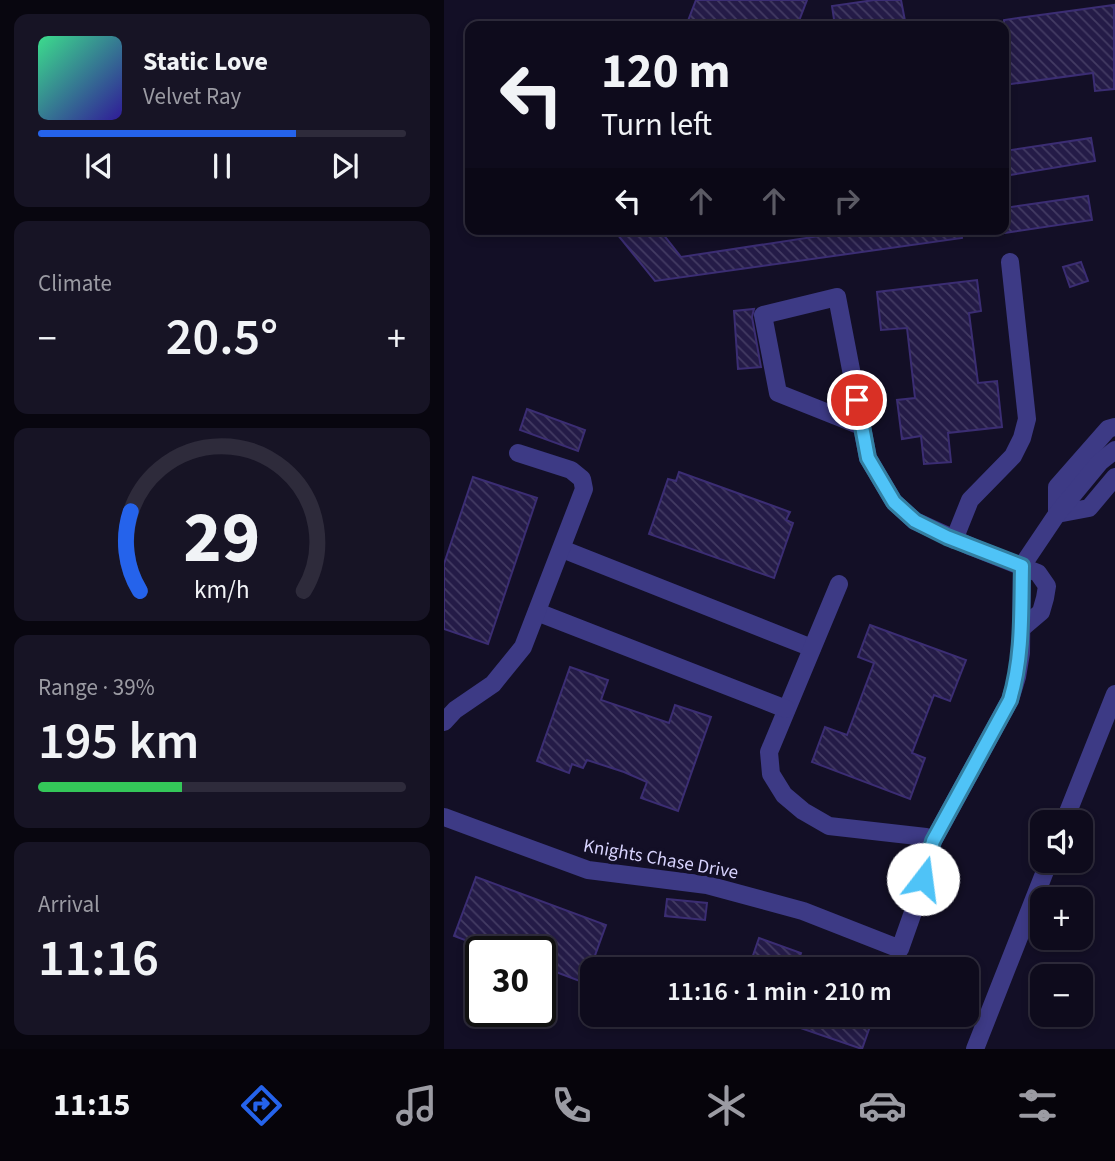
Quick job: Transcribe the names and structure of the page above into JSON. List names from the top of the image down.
{
  "streets": {
    "street": ["Knights Chase Drive"]
  },
  "page": {
    "turn": ["120 m", "Turn left"],
    "song": ["Static Love", "Velvet Ray"],
    "tile": [
      "Climate",
      ["Range · 39%", "195 km"],
      ["Arrival", "11:16"]
    ],
    "heat": ["−", "20.5°", "+"],
    "map_buttons": ["+", "−"],
    "limit": "30",
    "trip": "11:16 · 1 min · 210 m",
    "tabs": "11:15",
    "gauge": ["29", "km/h"]
  }
}
